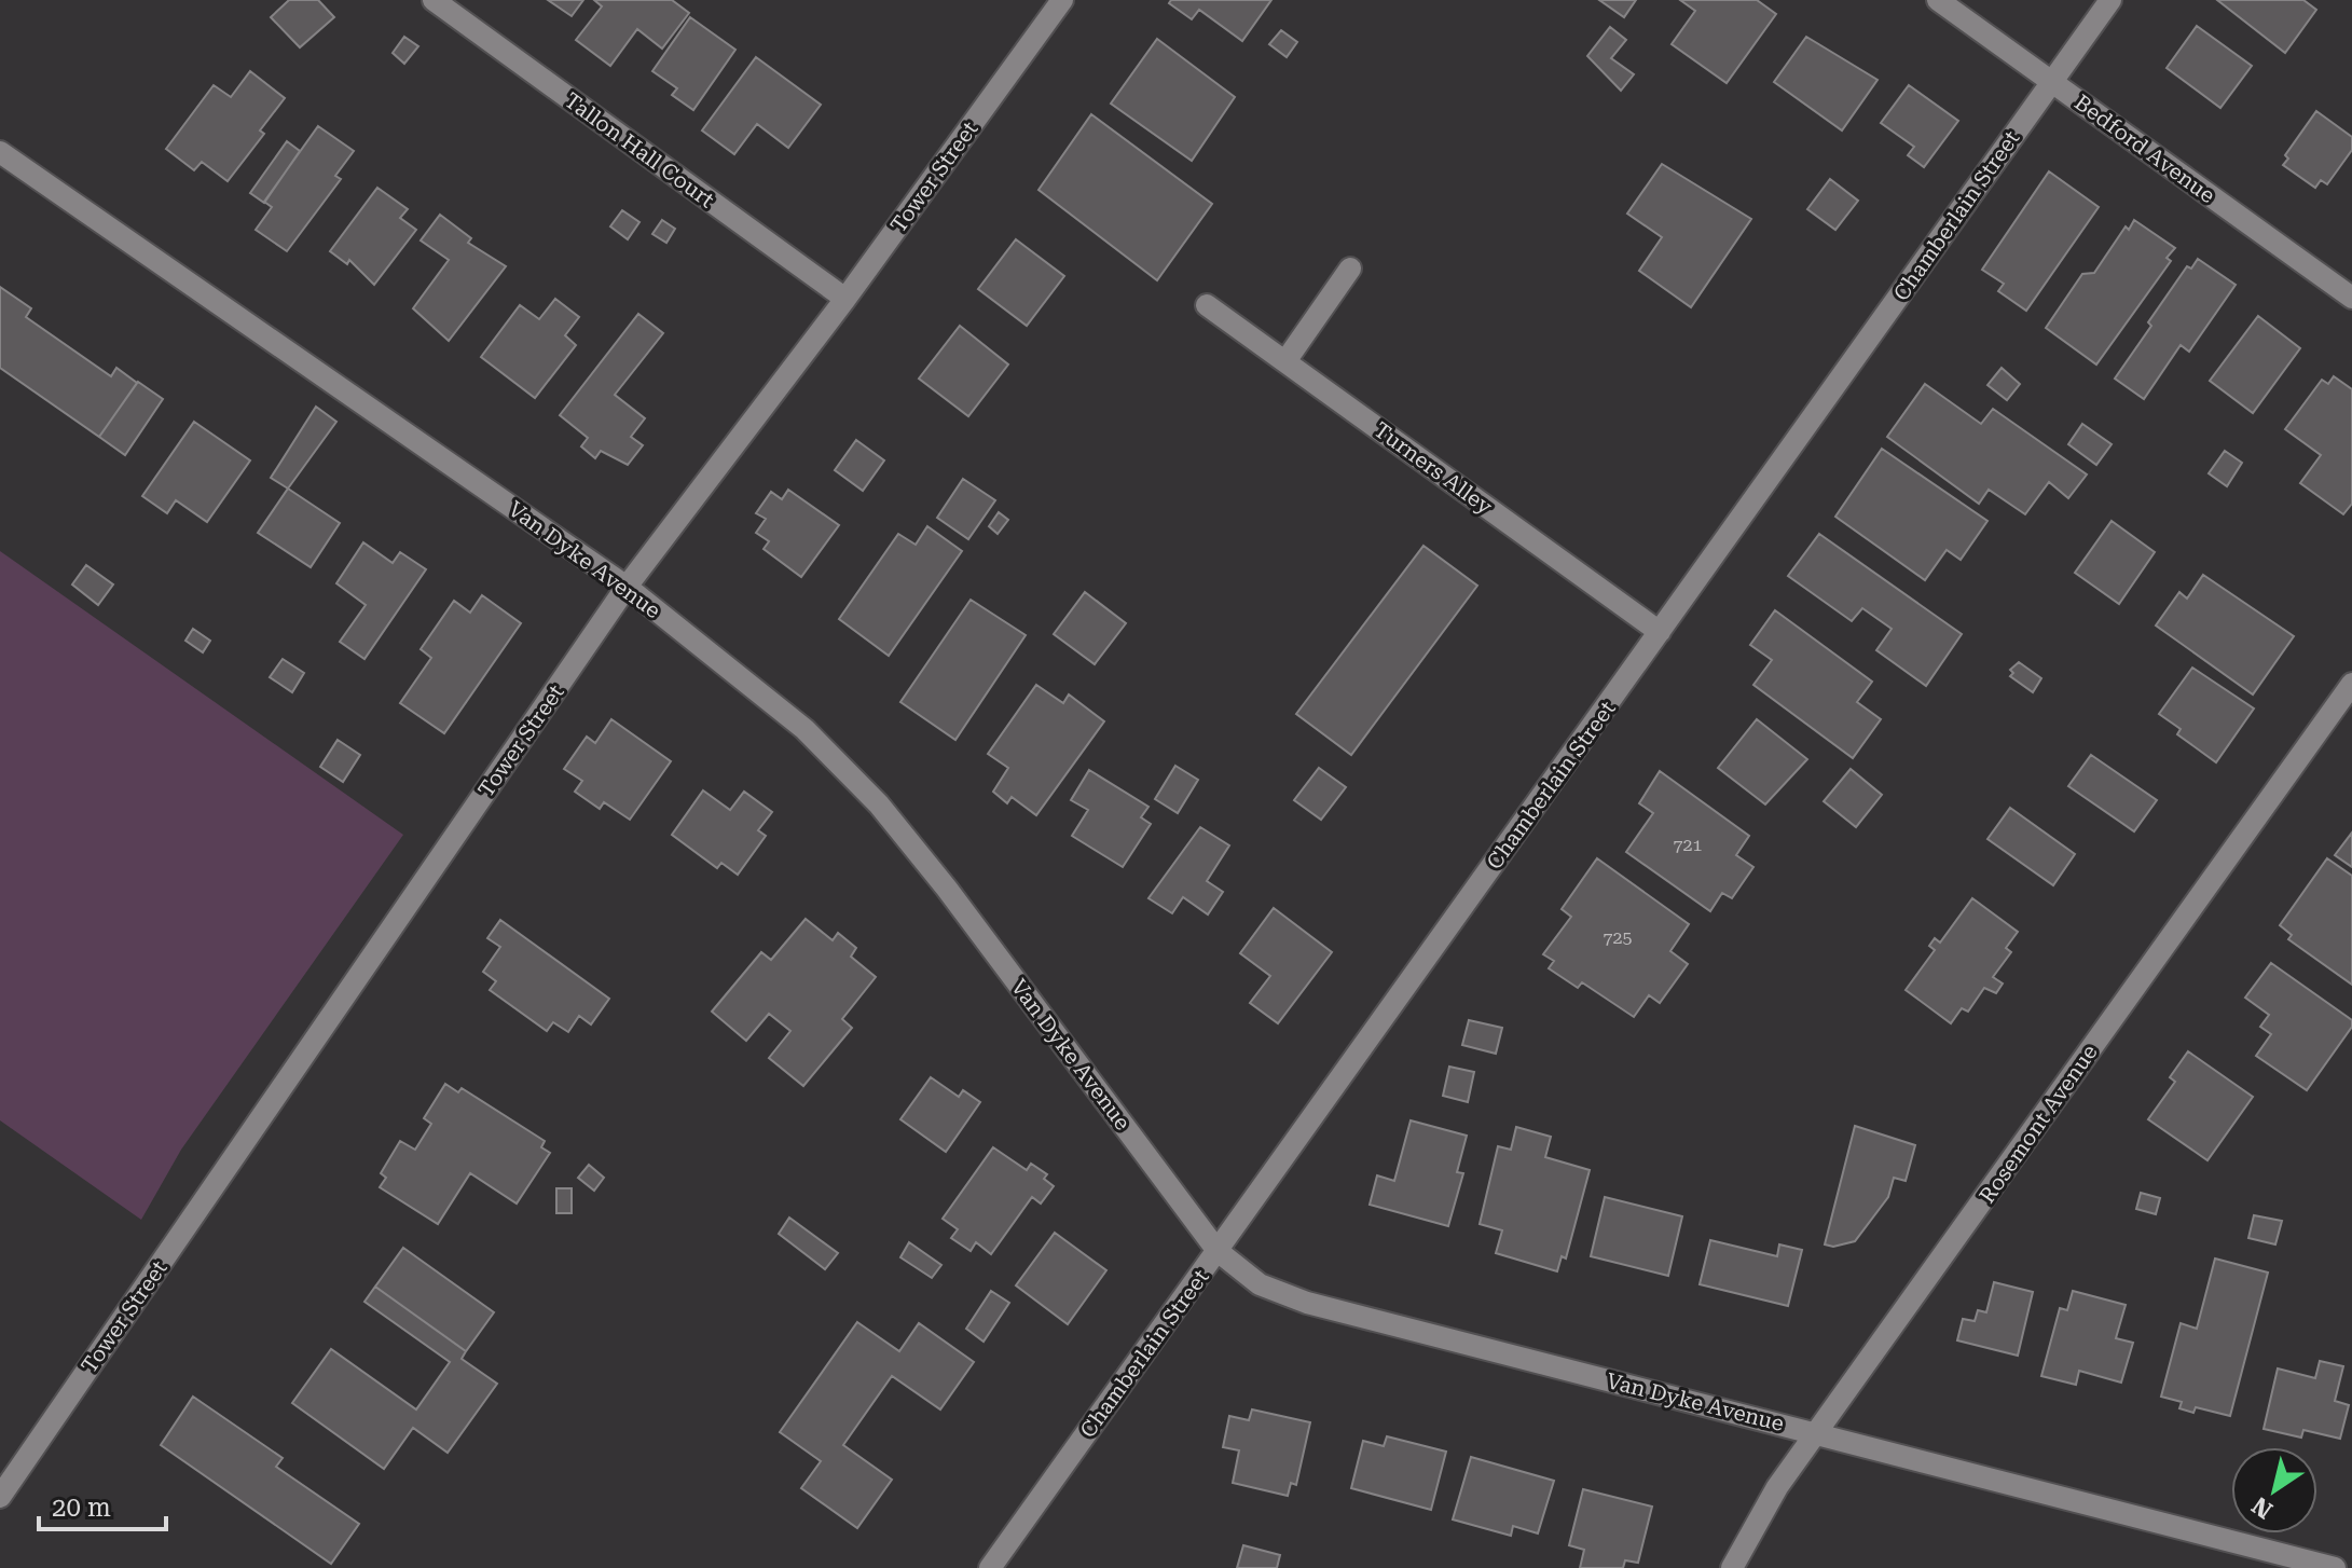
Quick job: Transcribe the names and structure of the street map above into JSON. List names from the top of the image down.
{
  "streets": {
    "street": [
      "Bedford Avenue",
      "Tallon Hall Court",
      "Tower Street",
      "Chamberlain Street",
      "Turners Alley",
      "Van Dyke Avenue",
      "Rosemont Avenue"
    ]
  },
  "crossings": [
    ["Bedford Avenue", "Chamberlain Street"],
    ["Tallon Hall Court", "Tower Street"],
    ["Tower Street", "Van Dyke Avenue"],
    ["Chamberlain Street", "Turners Alley"],
    ["Chamberlain Street", "Van Dyke Avenue"],
    ["Van Dyke Avenue", "Rosemont Avenue"]
  ],
  "house_numbers": ["721", "725"],
  "scale_bar": "20 m",
  "north": "bottom left"
}
